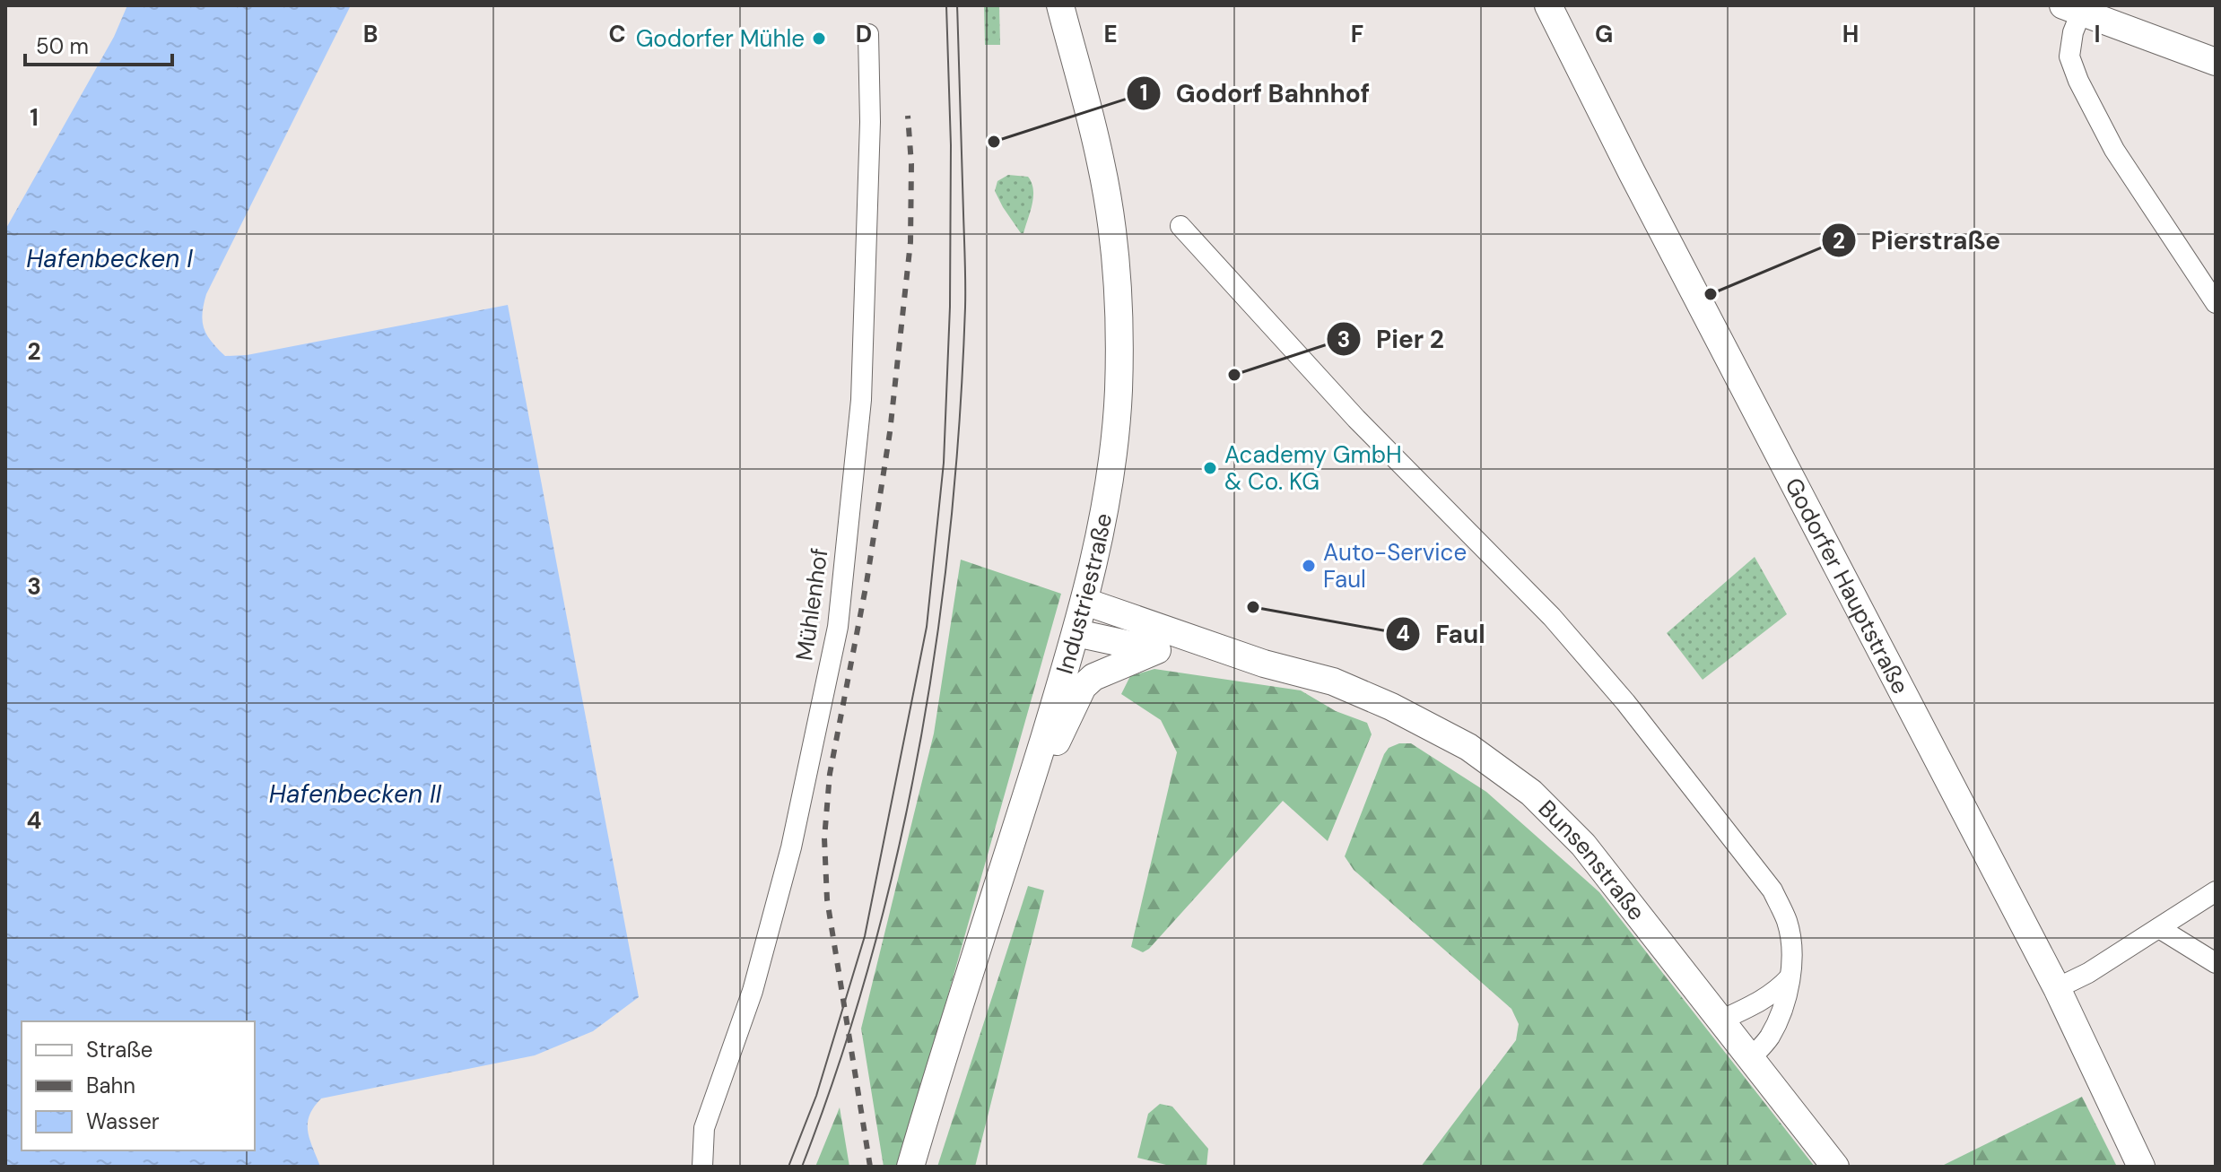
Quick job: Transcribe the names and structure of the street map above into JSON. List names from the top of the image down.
{
  "streets": {
    "main road": ["Godorfer Hauptstraße", "Industriestraße", "Bunsenstraße"],
    "street": ["Mühlenhof"]
  },
  "crossings": [
    ["Industriestraße", "Bunsenstraße"]
  ],
  "water": ["Hafenbecken I", "Hafenbecken II"],
  "places": [
    "Godorfer Mühle",
    "Godorf Bahnhof",
    "Pierstraße",
    "Pier 2",
    "Academy GmbH & Co. KG",
    "Auto-Service Faul",
    "Faul"
  ],
  "legend": ["Straße", "Bahn", "Wasser"],
  "scale_bar": "50 m",
  "grid": {
    "columns": [
      "B",
      "C",
      "D",
      "E",
      "F",
      "G",
      "H",
      "I"
    ],
    "rows": [
      "1",
      "2",
      "3",
      "4"
    ]
  }
}
